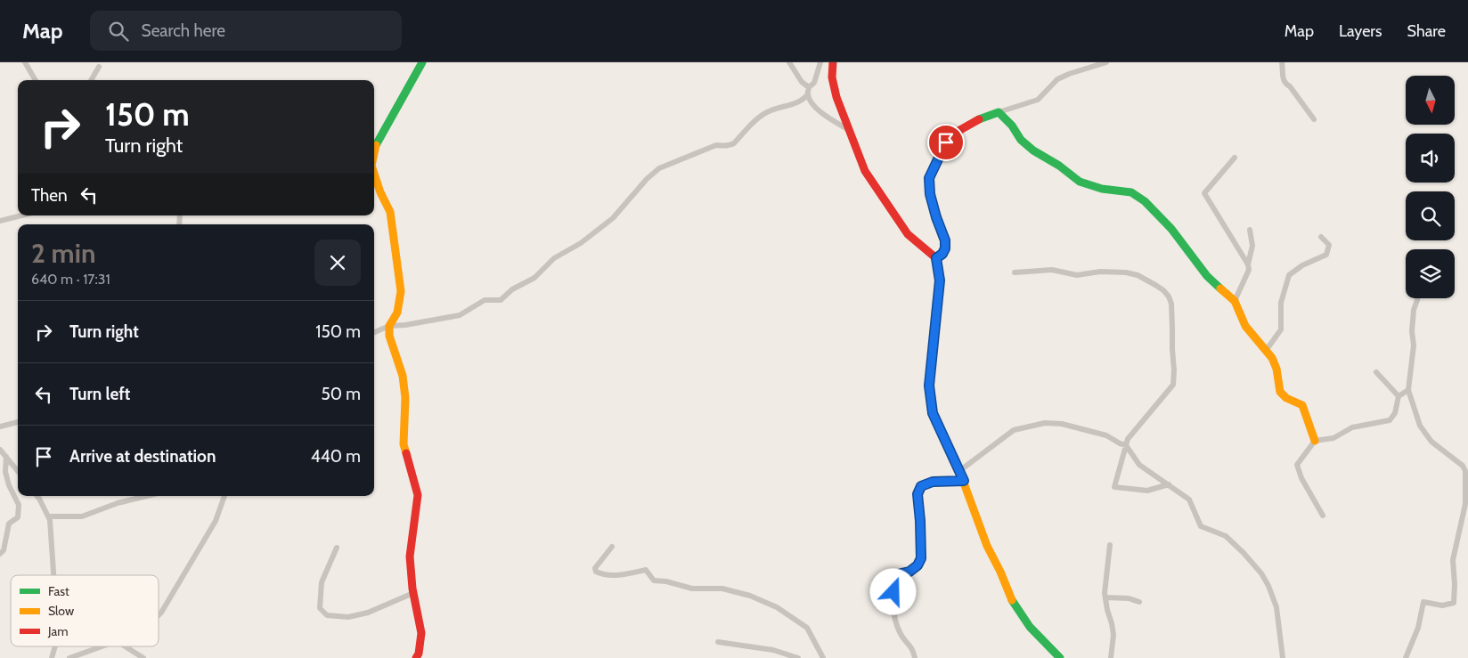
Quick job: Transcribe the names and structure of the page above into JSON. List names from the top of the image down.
{
  "legend": ["Fast", "Slow", "Jam"],
  "north": "bottom",
  "page": {
    "header": "Map",
    "search": "Search here",
    "nav": ["Map", "Layers", "Share"],
    "turn": ["150 m", "Turn right"],
    "then": "Then",
    "heading": ["2 min", "640 m · 17:31"],
    "list": [
      {
        "name": "Turn right",
        "value": "150 m"
      },
      {
        "name": "Turn left",
        "value": "50 m"
      },
      {
        "name": "Arrive at destination",
        "value": "440 m"
      }
    ]
  }
}
